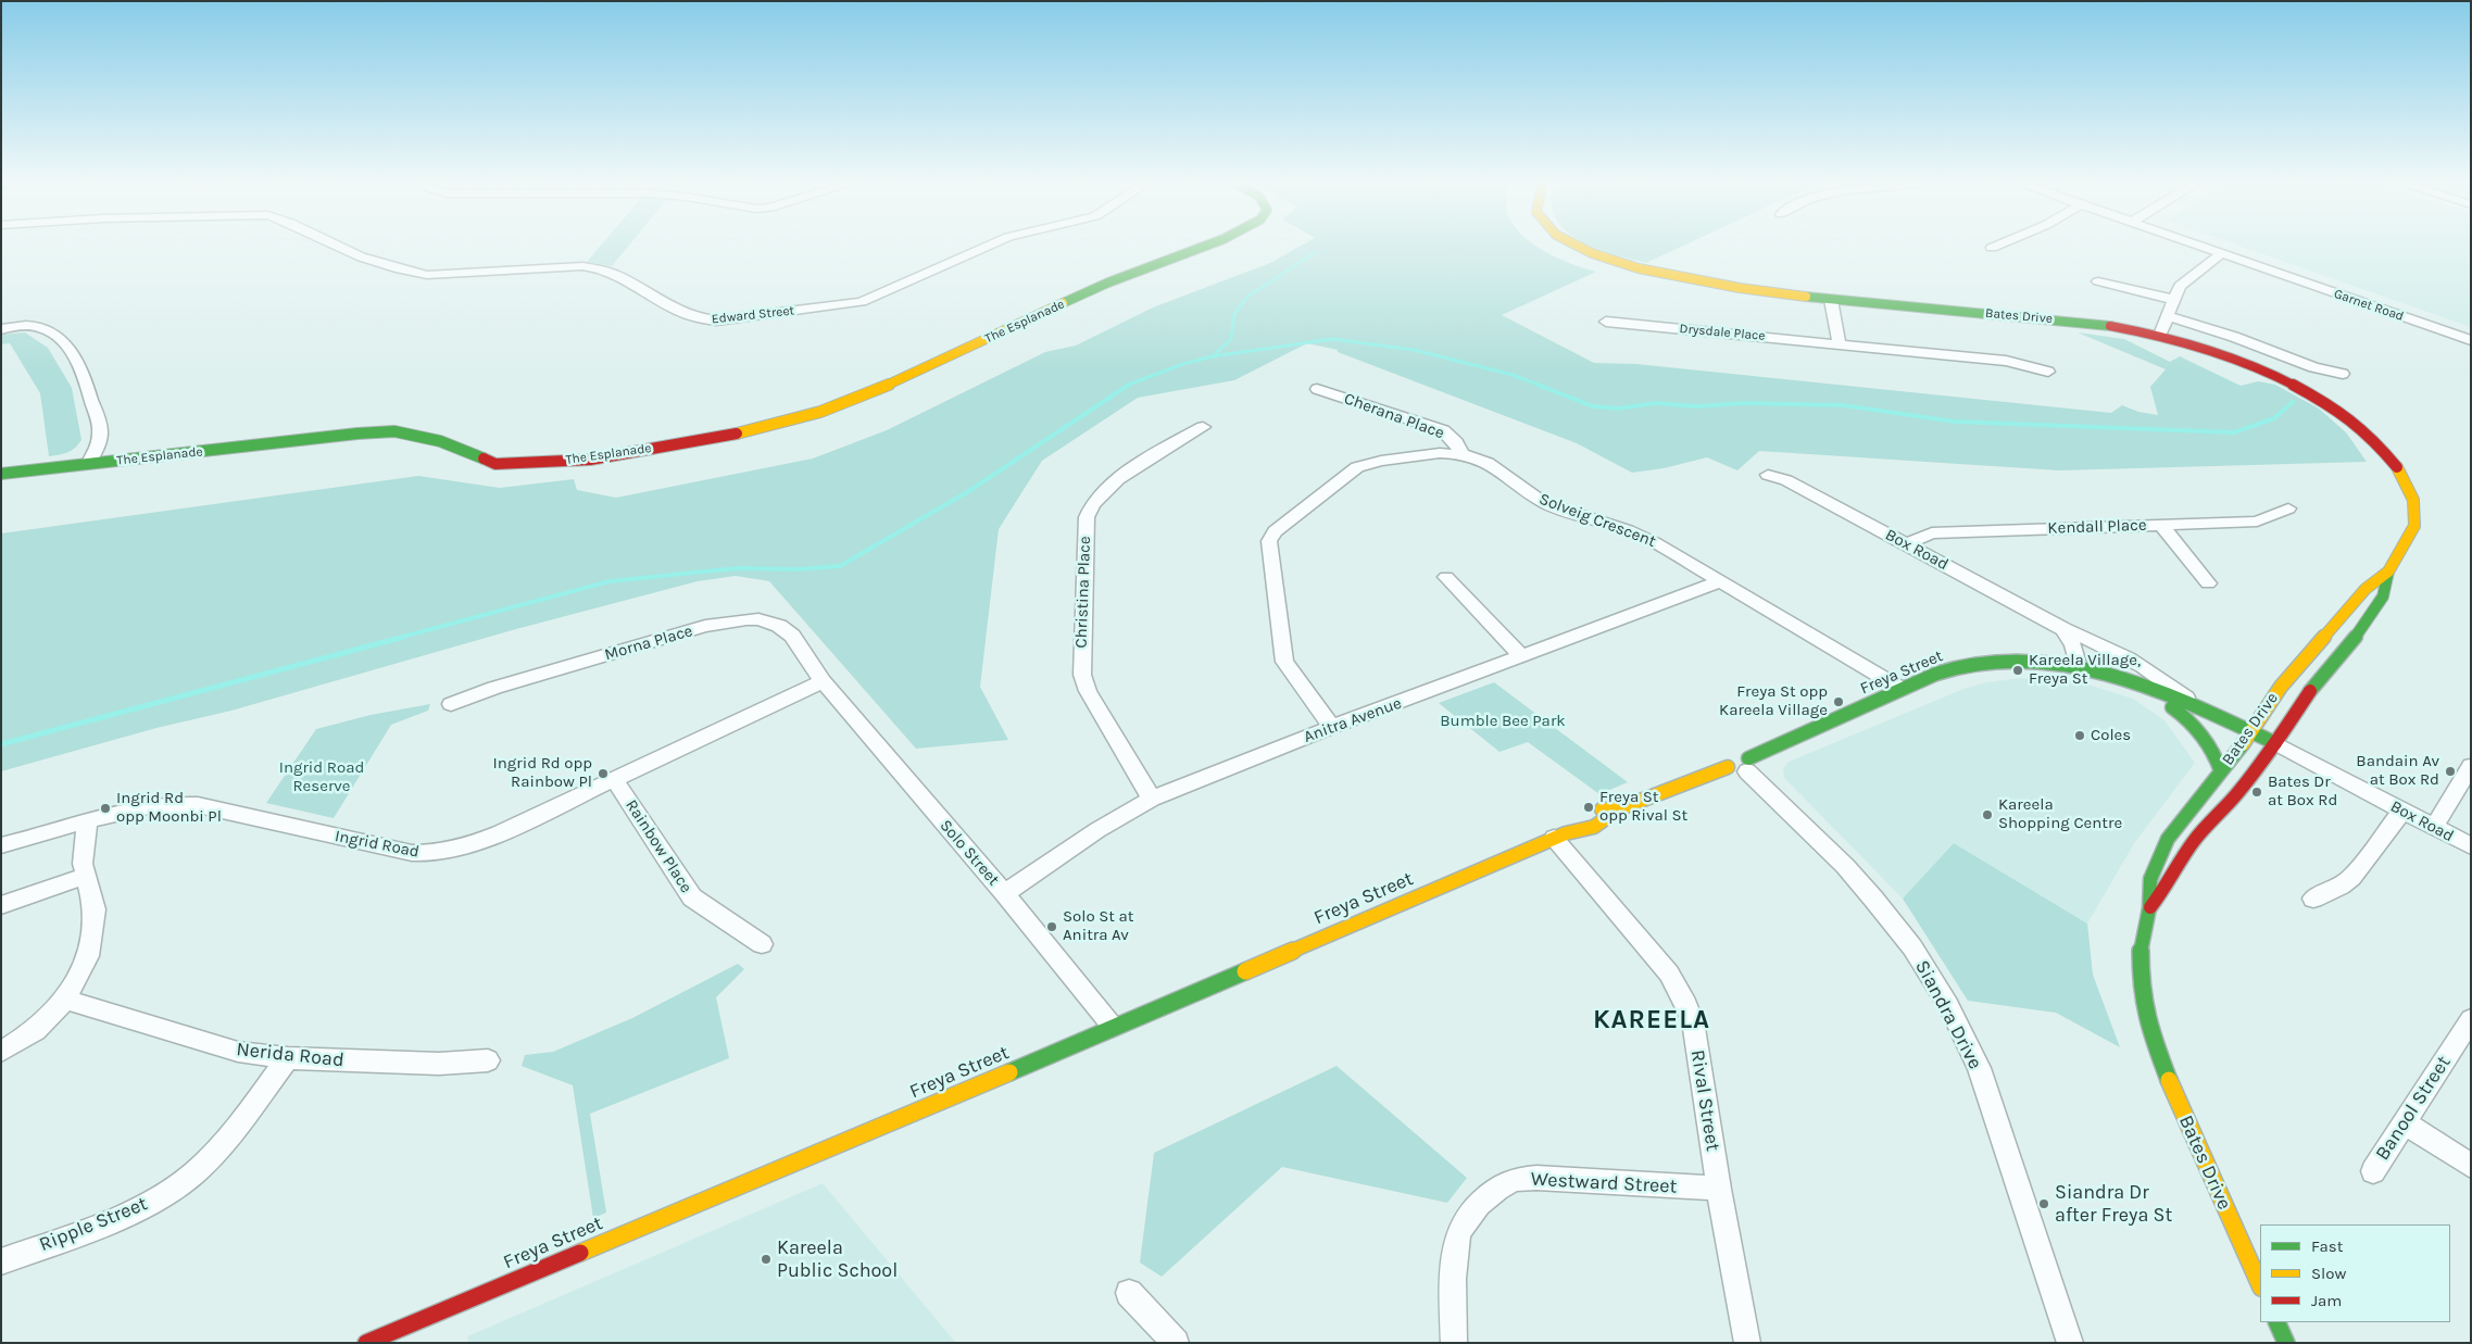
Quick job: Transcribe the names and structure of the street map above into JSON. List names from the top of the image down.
{
  "streets": {
    "main road": [
      "Bates Drive",
      "The Esplanade",
      "Box Road",
      "Freya Street"
    ],
    "street": [
      "Garnet Road",
      "Edward Street",
      "Drysdale Place",
      "Cherana Place",
      "Solveig Crescent",
      "Kendall Place",
      "Christina Place",
      "Morna Place",
      "Anitra Avenue",
      "Ingrid Road",
      "Rainbow Place",
      "Solo Street",
      "Siandra Drive",
      "Nerida Road",
      "Rival Street",
      "Banool Street",
      "Westward Street",
      "Ripple Street"
    ]
  },
  "crossings": [
    ["Bates Drive", "Box Road"],
    ["Cherana Place", "Solveig Crescent"],
    ["Solveig Crescent", "Freya Street"],
    ["Solveig Crescent", "Anitra Avenue"],
    ["Kendall Place", "Box Road"],
    ["Box Road", "Freya Street"],
    ["Christina Place", "Anitra Avenue"],
    ["Morna Place", "Ingrid Road"],
    ["Morna Place", "Solo Street"],
    ["Freya Street", "Solo Street"],
    ["Freya Street", "Siandra Drive"],
    ["Freya Street", "Rival Street"],
    ["Anitra Avenue", "Solo Street"],
    ["Ingrid Road", "Rainbow Place"],
    ["Ingrid Road", "Solo Street"],
    ["Nerida Road", "Ripple Street"],
    ["Rival Street", "Westward Street"]
  ],
  "districts": ["KAREELA"],
  "parks": ["Bumble Bee Park", "Ingrid Road Reserve"],
  "places": [
    "Kareela Village, Freya St",
    "Freya St opp Kareela Village",
    "Coles",
    "Bandain Av at Box Rd",
    "Ingrid Rd opp Rainbow Pl",
    "Bates Dr at Box Rd",
    "Freya St opp Rival St",
    "Ingrid Rd opp Moonbi Pl",
    "Kareela Shopping Centre",
    "Solo St at Anitra Av",
    "Siandra Dr after Freya St",
    "Kareela Public School"
  ],
  "legend": ["Fast", "Slow", "Jam"]
}
